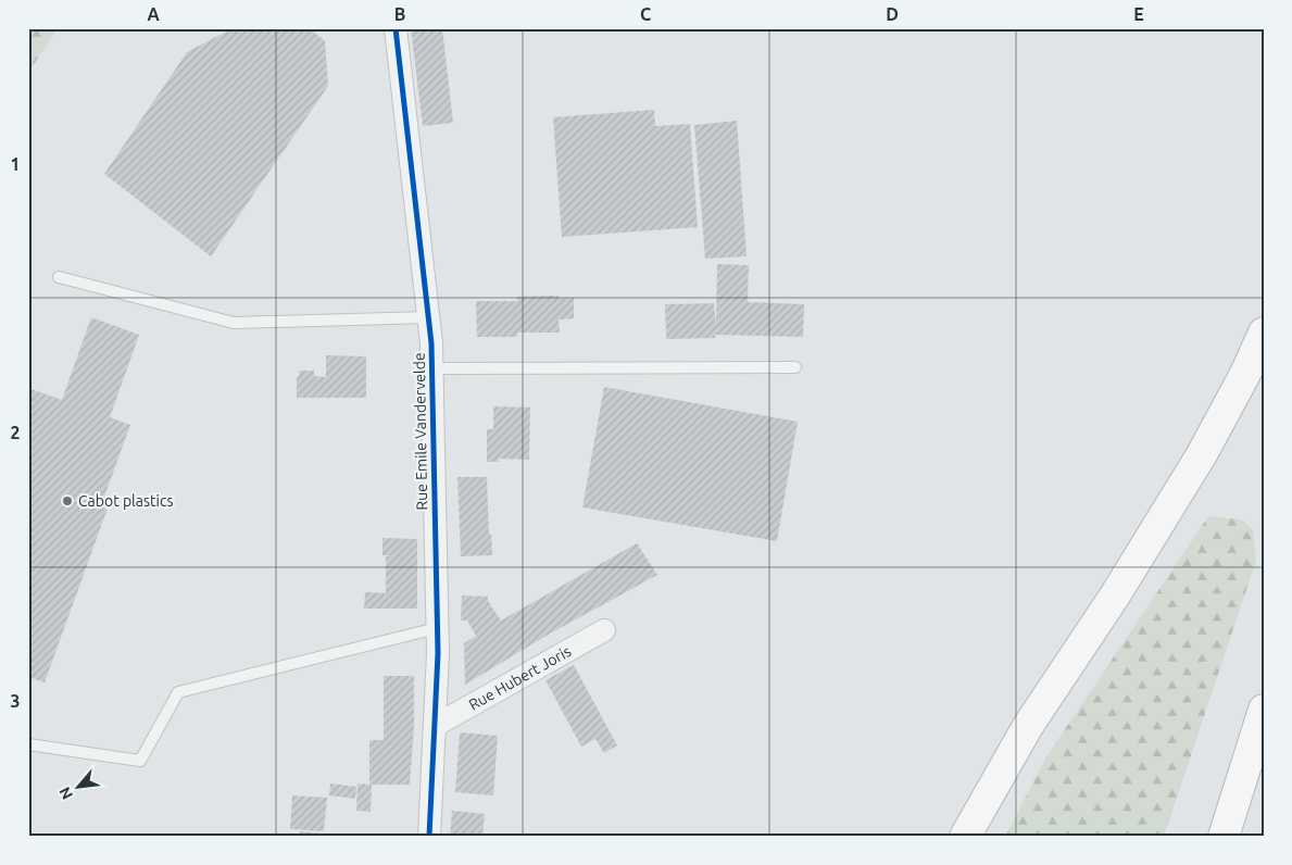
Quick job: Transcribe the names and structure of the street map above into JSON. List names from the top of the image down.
{
  "streets": {
    "street": ["Rue Emile Vandervelde", "Rue Hubert Joris"]
  },
  "crossings": [
    ["Rue Emile Vandervelde", "Rue Hubert Joris"]
  ],
  "places": ["Cabot plastics"],
  "north": "bottom left",
  "grid": {
    "columns": [
      "A",
      "B",
      "C",
      "D",
      "E"
    ],
    "rows": ["1", "2", "3"]
  }
}
